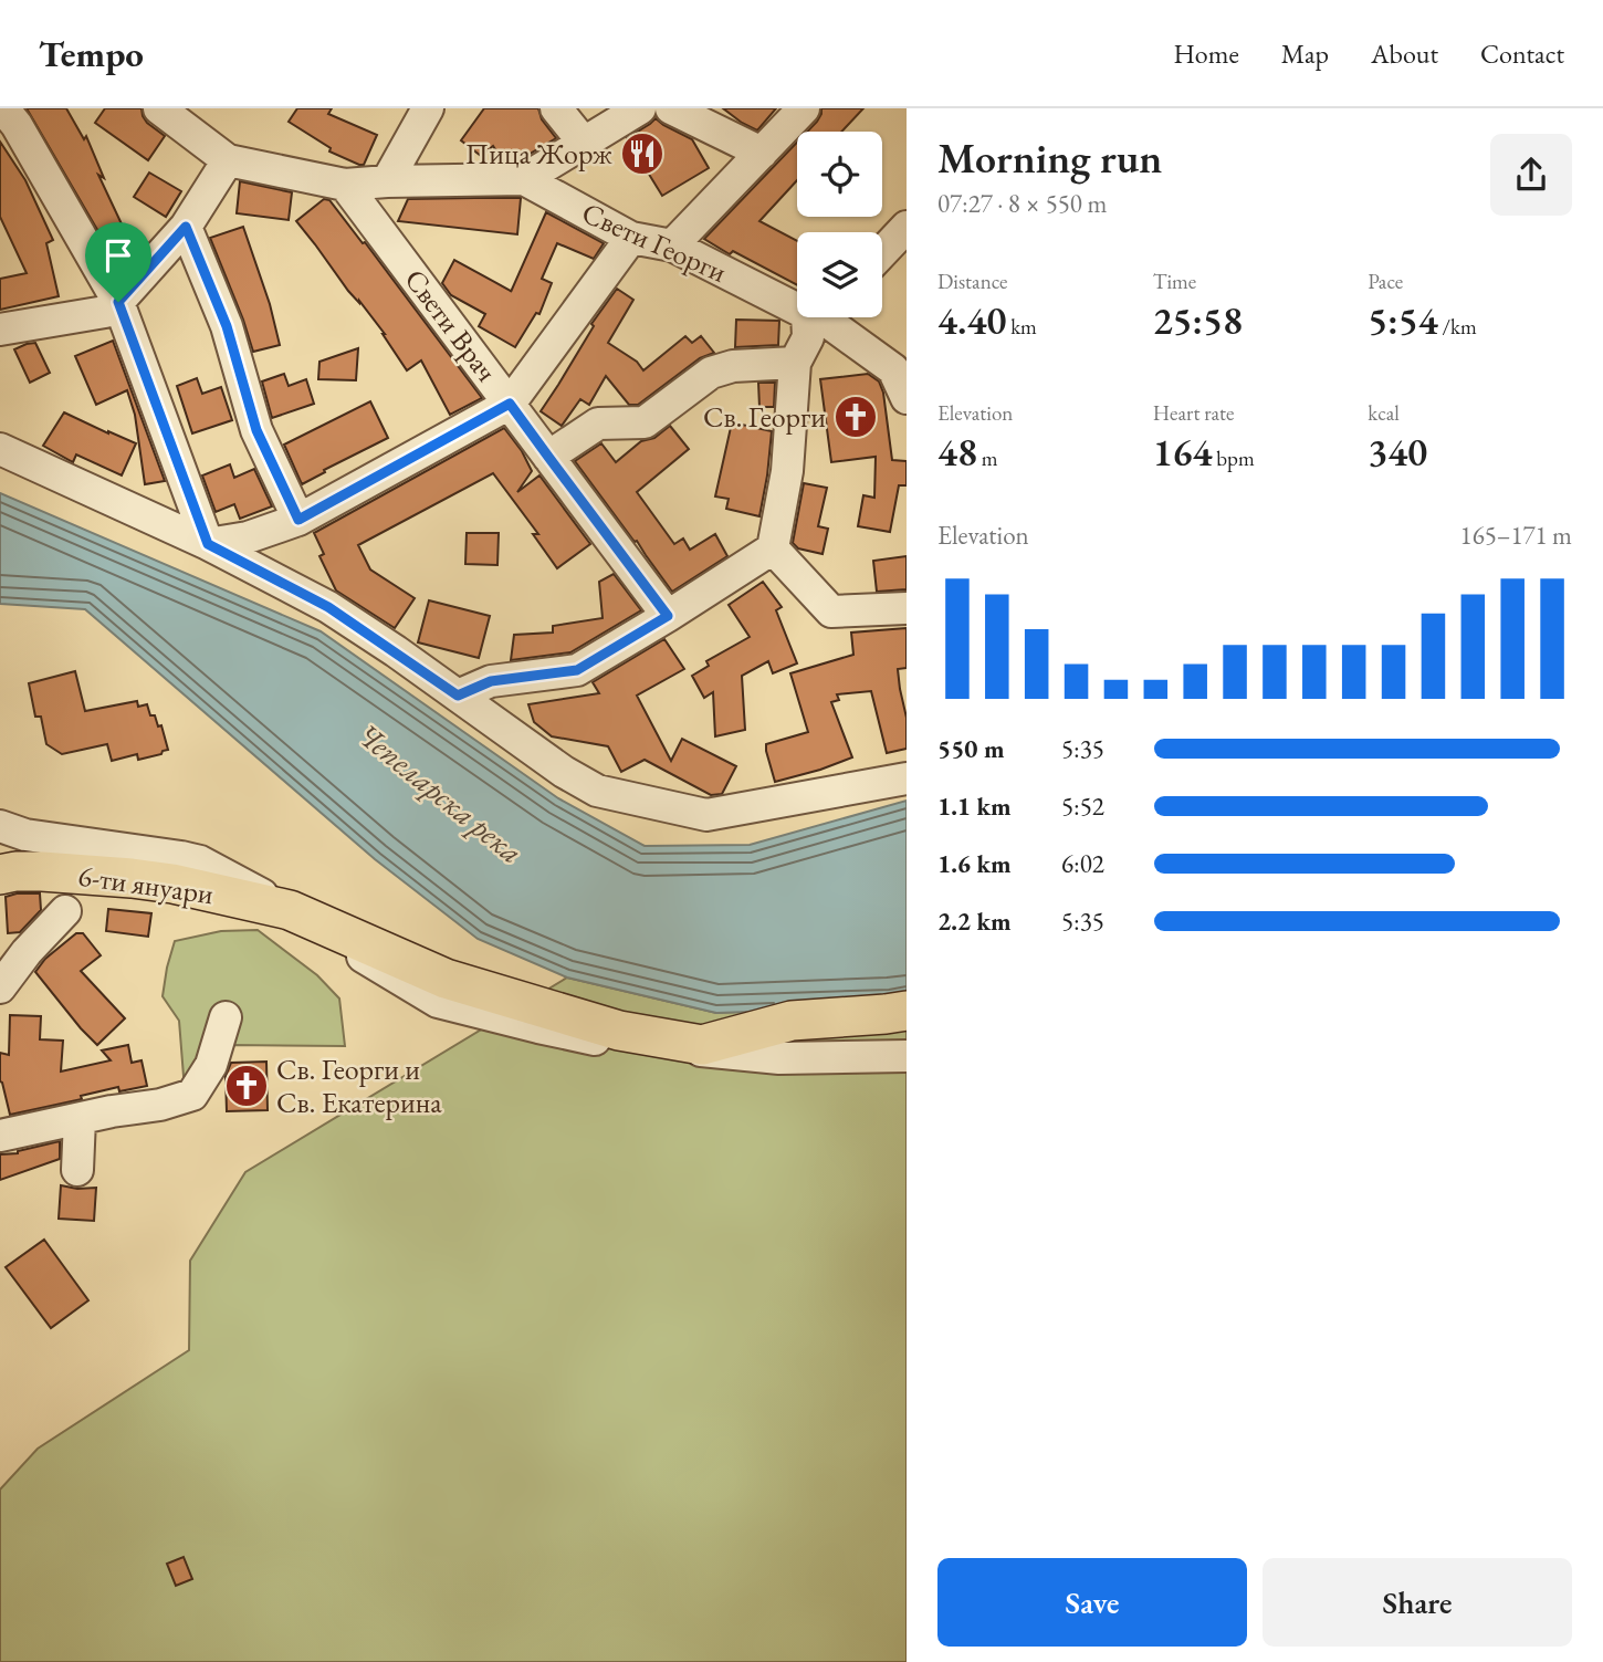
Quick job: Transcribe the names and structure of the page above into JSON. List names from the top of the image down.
{
  "streets": {
    "main road": ["6-ти януари"],
    "street": ["Свети Георги", "Свети Врач"]
  },
  "crossings": [
    ["Свети Георги", "Свети Врач"]
  ],
  "water": ["Чепеларска река"],
  "places": {
    "restaurant": ["Пица Жорж"],
    "church": ["Св. Георги", "Св. Георги и Св. Екатерина"]
  },
  "page": {
    "header": "Tempo",
    "nav": [
      "Home",
      "Map",
      "About",
      "Contact"
    ],
    "heading": ["Morning run", "07:27 · 8 × 550 m"],
    "stats": [
      ["Distance", "4.40 km"],
      ["Time", "25:58"],
      ["Pace", "5:54 /km"],
      ["Elevation", "48 m"],
      ["Heart rate", "164 bpm"],
      ["kcal", "340"]
    ],
    "chart": ["Elevation", "165–171 m"],
    "list": [
      {
        "name": "550 m",
        "note": "5:35"
      },
      {
        "name": "1.1 km",
        "note": "5:52"
      },
      {
        "name": "1.6 km",
        "note": "6:02"
      },
      {
        "name": "2.2 km",
        "note": "5:35"
      }
    ],
    "buttons": ["Save", "Share"]
  }
}
